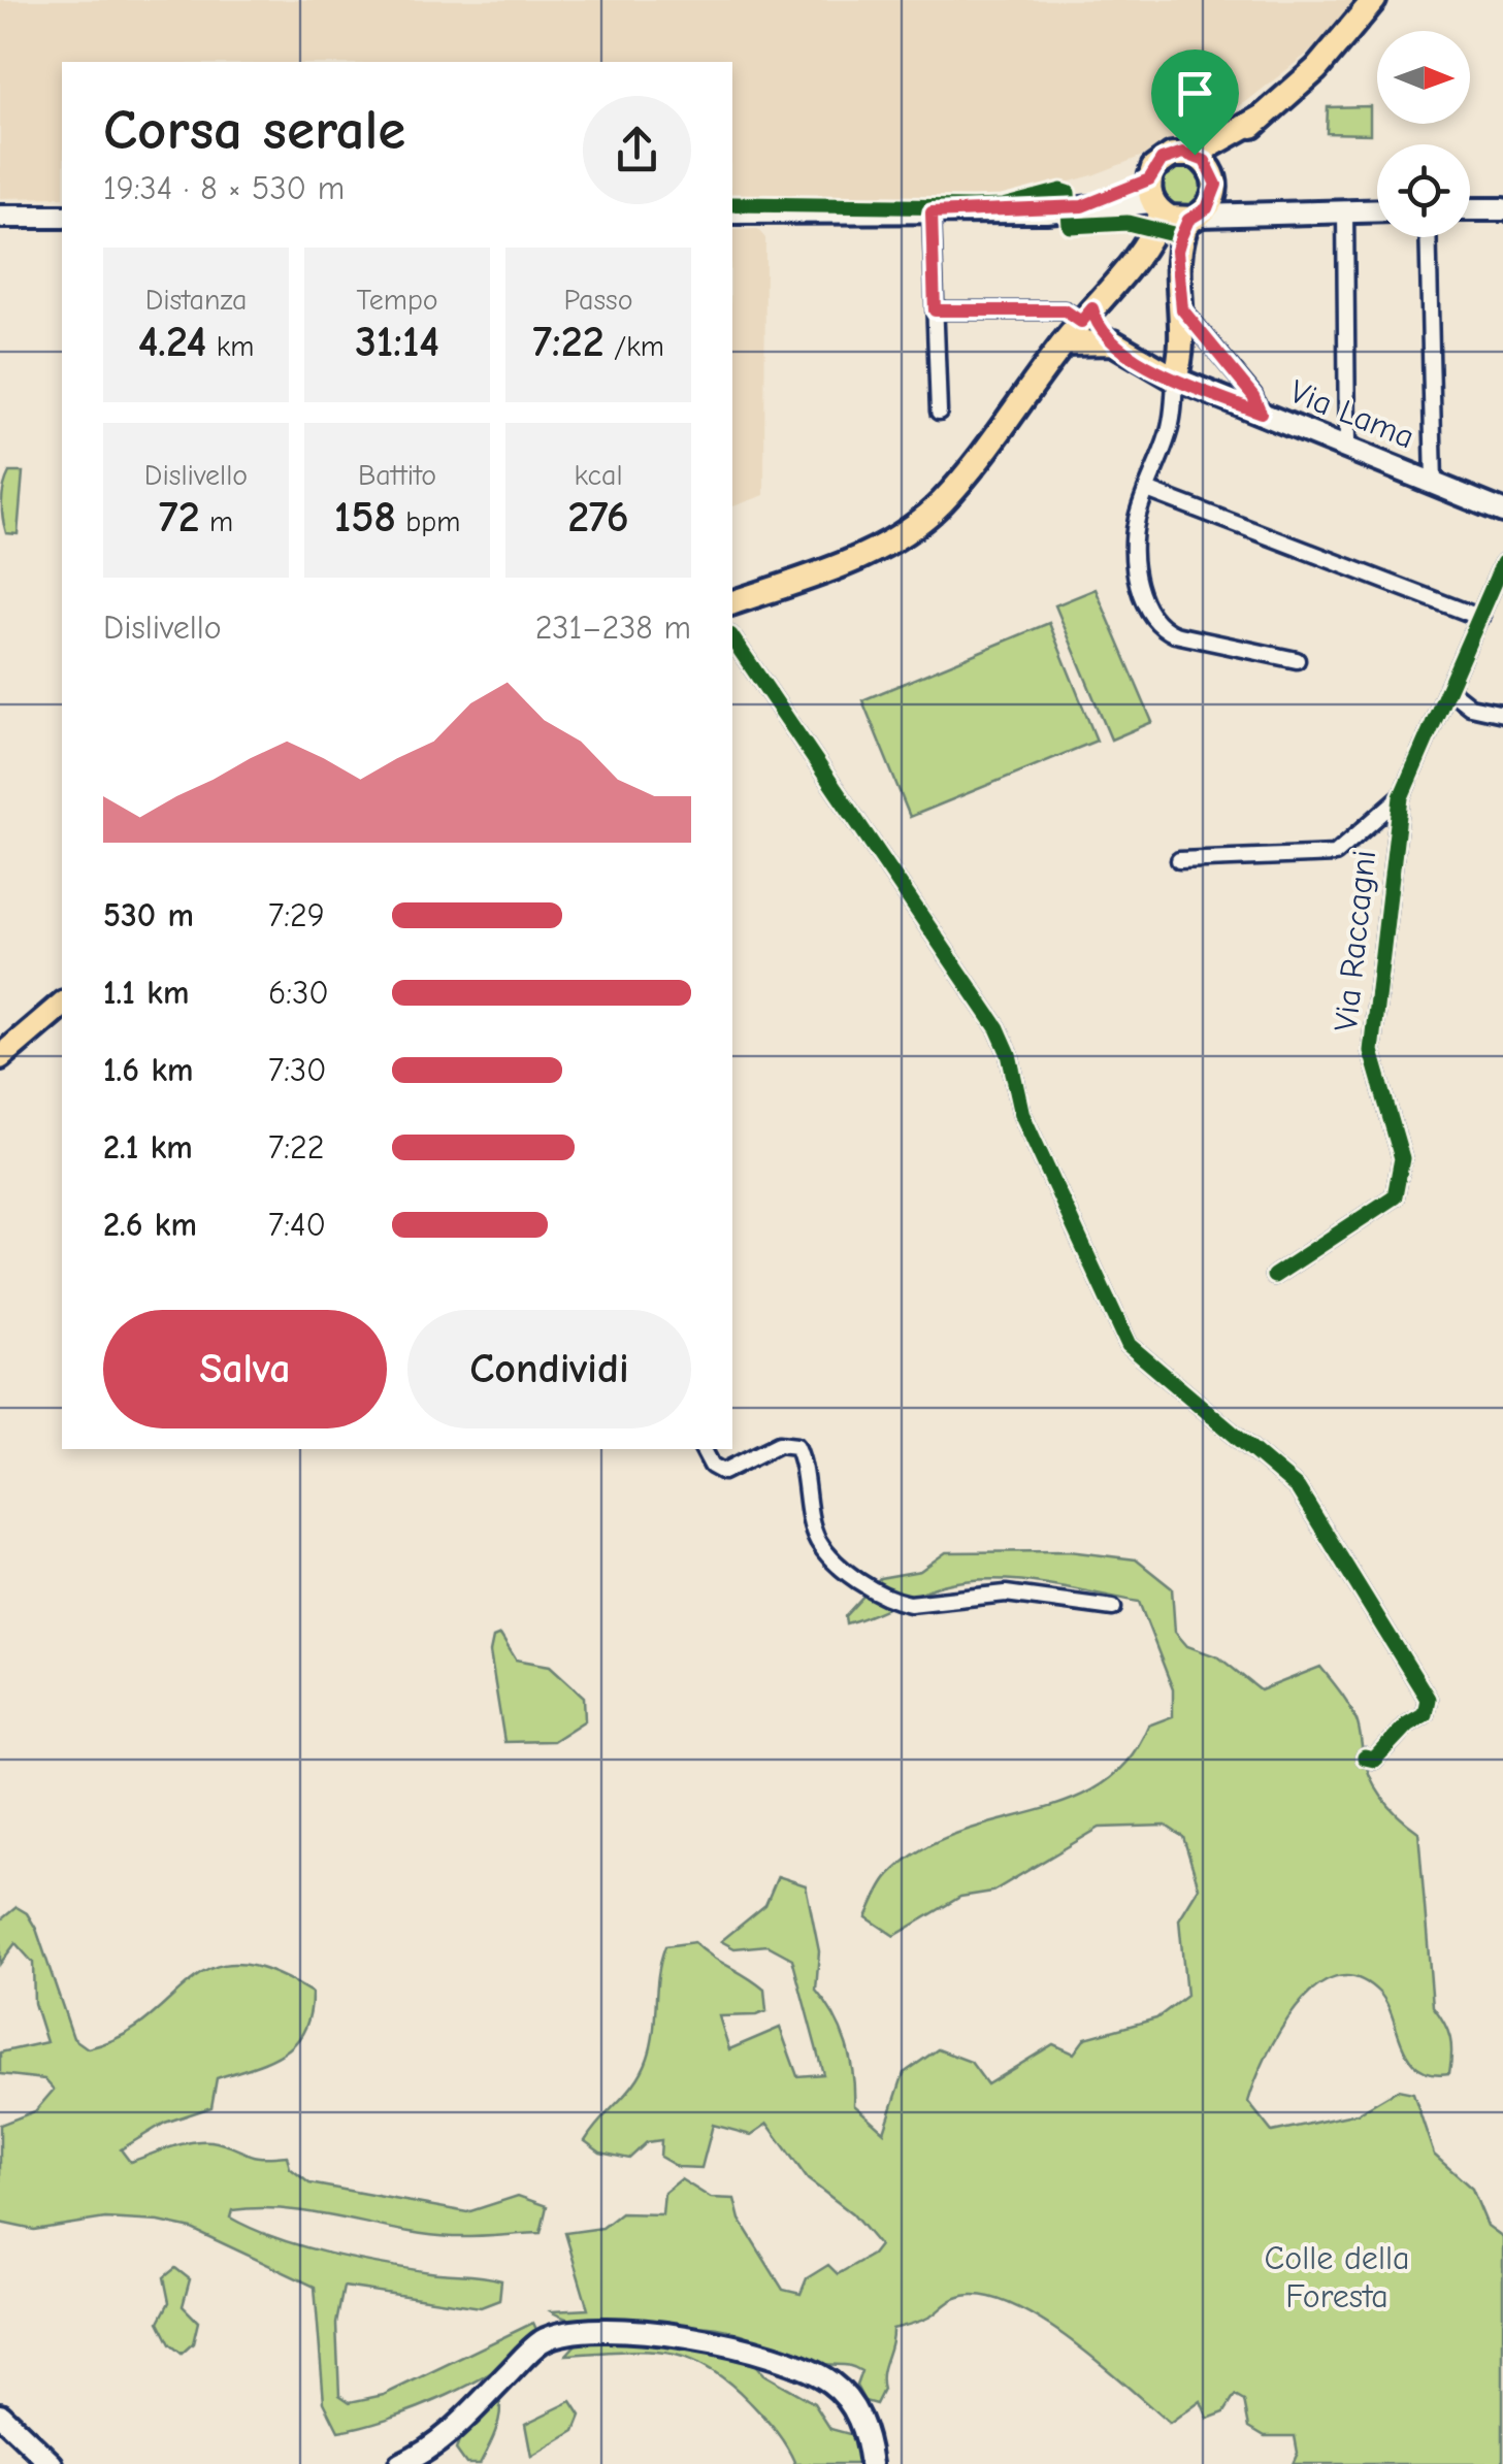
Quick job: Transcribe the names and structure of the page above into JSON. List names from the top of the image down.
{
  "streets": {
    "main road": ["Via Lama"],
    "street": ["Via Raccagni"]
  },
  "parks": ["Colle della Foresta"],
  "north": "right",
  "page": {
    "heading": ["Corsa serale", "19:34 · 8 × 530 m"],
    "stats": [
      ["Distanza", "4.24 km"],
      ["Tempo", "31:14"],
      ["Passo", "7:22 /km"],
      ["Dislivello", "72 m"],
      ["Battito", "158 bpm"],
      ["kcal", "276"]
    ],
    "chart": ["Dislivello", "231–238 m"],
    "list": [
      {
        "name": "530 m",
        "note": "7:29"
      },
      {
        "name": "1.1 km",
        "note": "6:30"
      },
      {
        "name": "1.6 km",
        "note": "7:30"
      },
      {
        "name": "2.1 km",
        "note": "7:22"
      },
      {
        "name": "2.6 km",
        "note": "7:40"
      }
    ],
    "buttons": ["Salva", "Condividi"]
  }
}
